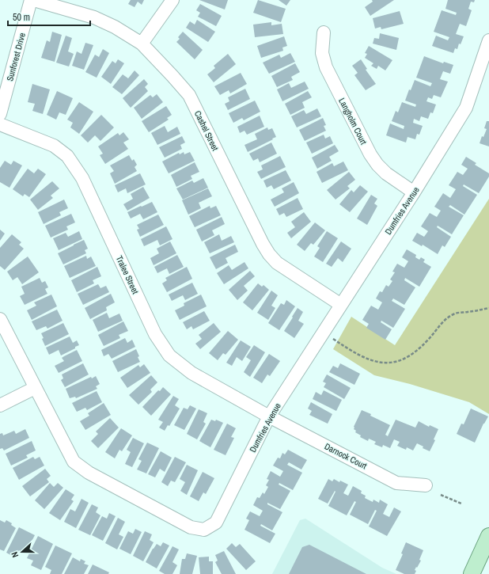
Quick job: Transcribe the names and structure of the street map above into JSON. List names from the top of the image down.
{
  "streets": {
    "street": [
      "Sunforest Drive",
      "Langholm Court",
      "Cashel Street",
      "Dumfries Avenue",
      "Tralee Street",
      "Darnock Court"
    ]
  },
  "crossings": [
    ["Langholm Court", "Dumfries Avenue"],
    ["Cashel Street", "Dumfries Avenue"],
    ["Dumfries Avenue", "Tralee Street"],
    ["Dumfries Avenue", "Darnock Court"],
    ["Tralee Street", "Darnock Court"]
  ],
  "scale_bar": "50 m",
  "north": "left"
}
